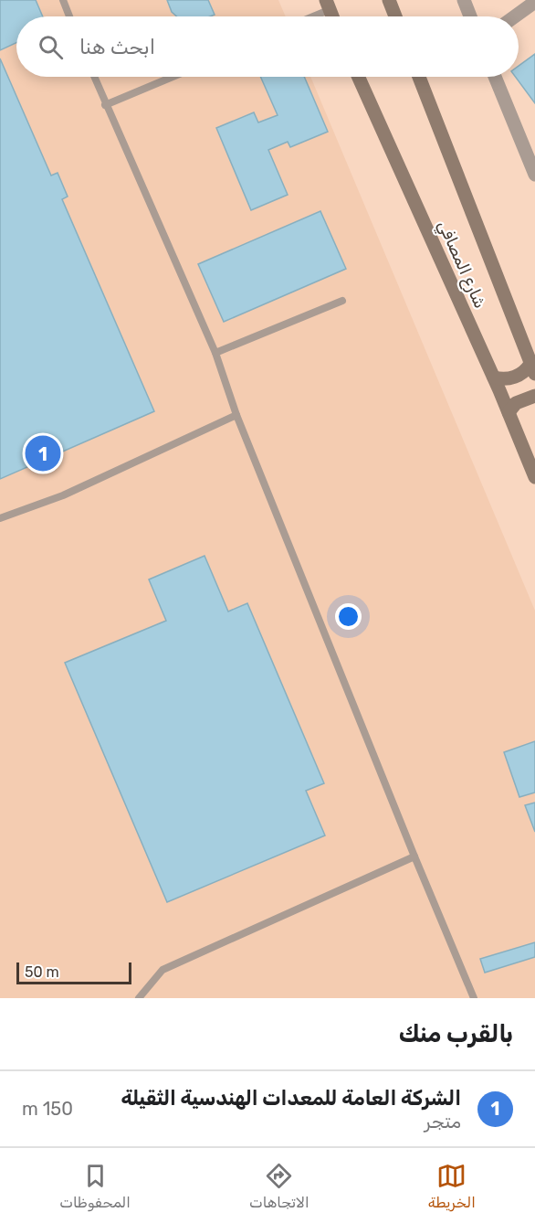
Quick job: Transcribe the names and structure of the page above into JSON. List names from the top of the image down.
{
  "streets": {
    "main road": ["شارع المصافي"]
  },
  "scale_bar": "50 m",
  "page": {
    "search": "ابحث هنا",
    "pins": "1",
    "scale": "50 m",
    "heading": "بالقرب منك",
    "list": [
      {
        "mark": "1",
        "name": "الشركة العامة للمعدات الهندسية الثقيلة",
        "note": "متجر",
        "value": "150 m"
      }
    ],
    "nav": ["الخريطة", "الاتجاهات", "المحفوظات"]
  }
}
